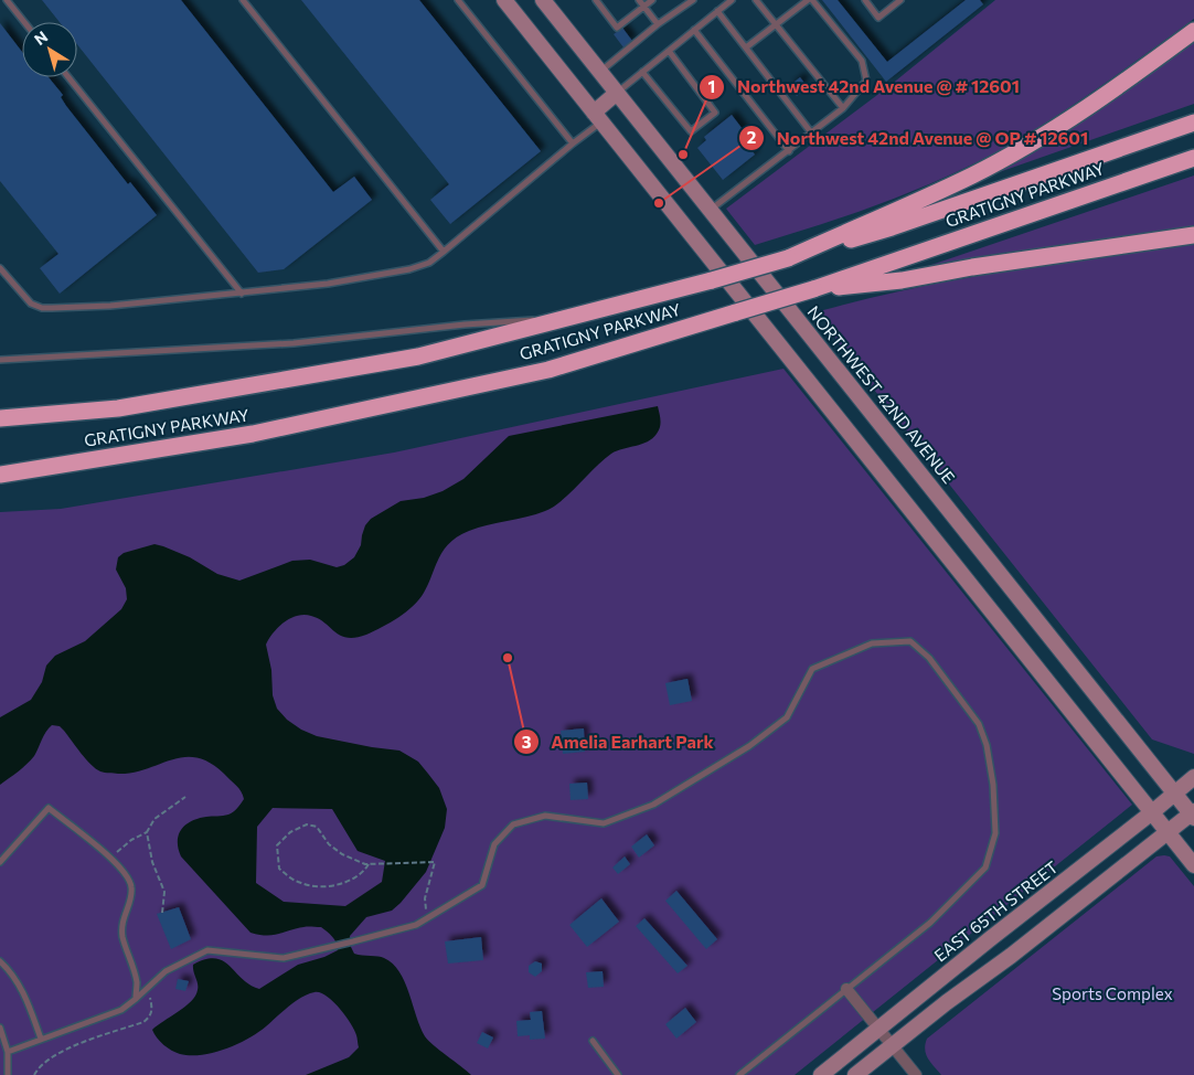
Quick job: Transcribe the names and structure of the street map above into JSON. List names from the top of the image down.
{
  "streets": {
    "highway": ["GRATIGNY PARKWAY"],
    "main road": ["NORTHWEST 42ND AVENUE", "EAST 65TH STREET"]
  },
  "crossings": [
    ["NORTHWEST 42ND AVENUE", "EAST 65TH STREET"]
  ],
  "parks": ["Sports Complex"],
  "places": ["Northwest 42nd Avenue @ # 12601", "Northwest 42nd Avenue @ OP # 12601", "Amelia Earhart Park"],
  "north": "top left"
}
